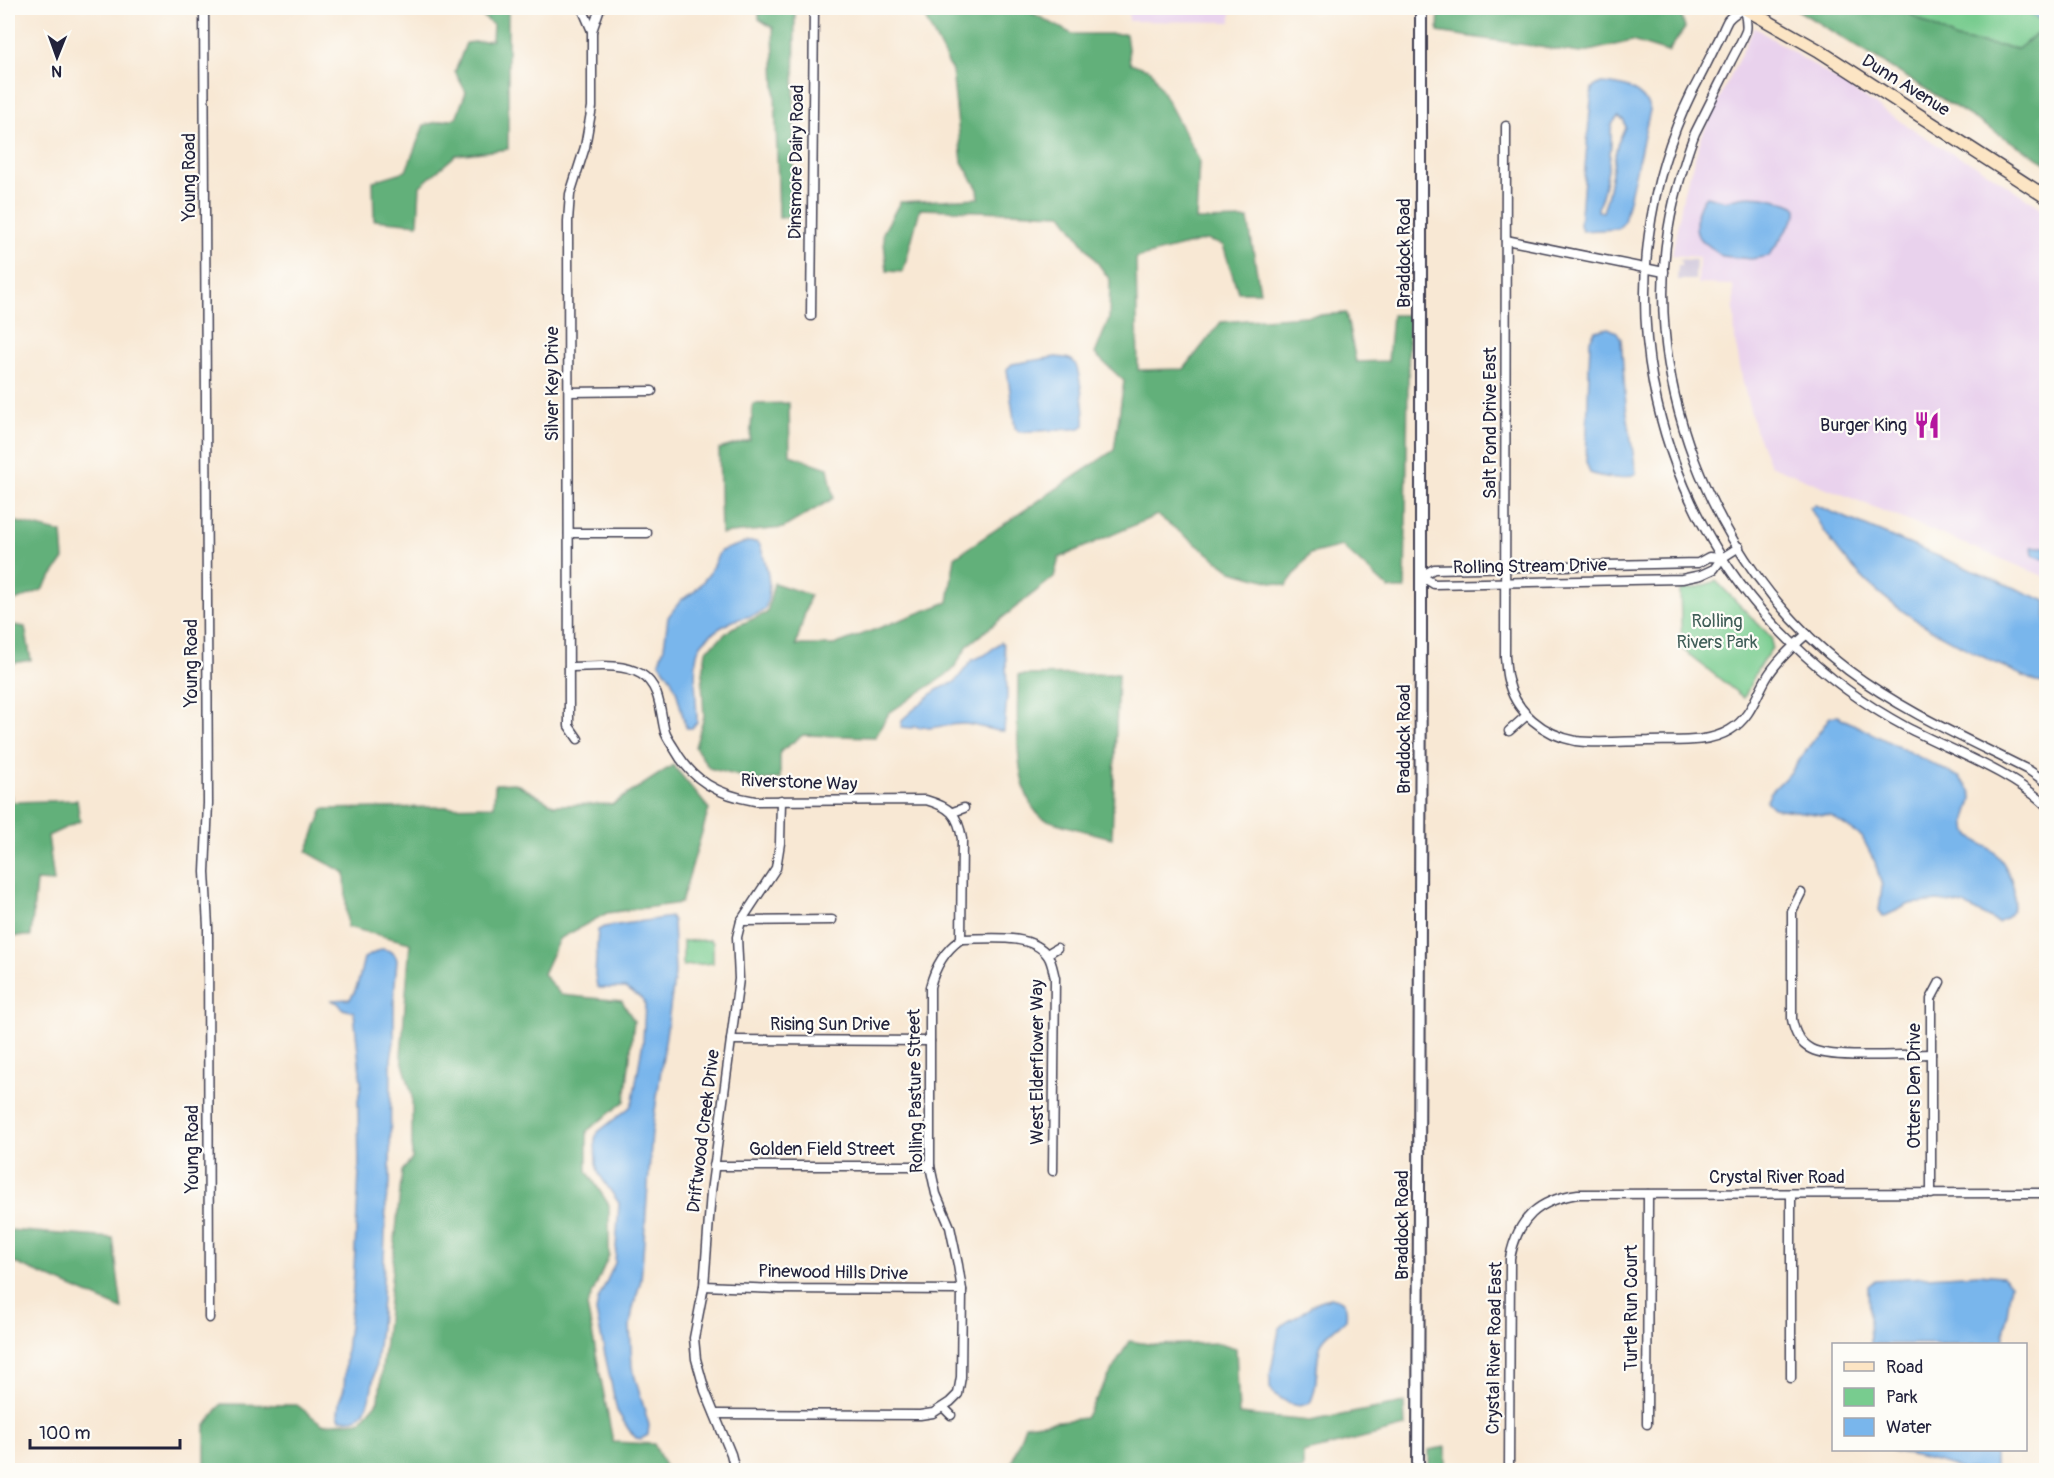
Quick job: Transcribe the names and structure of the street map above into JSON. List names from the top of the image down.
{
  "streets": {
    "main road": ["Dunn Avenue"],
    "street": [
      "Dinsmore Dairy Road",
      "Young Road",
      "Braddock Road",
      "Silver Key Drive",
      "Salt Pond Drive East",
      "Rolling Stream Drive",
      "Riverstone Way",
      "Rising Sun Drive",
      "West Elderflower Way",
      "Otters Den Drive",
      "Rolling Pasture Street",
      "Driftwood Creek Drive",
      "Golden Field Street",
      "Crystal River Road",
      "Pinewood Hills Drive",
      "Turtle Run Court",
      "Crystal River Road East"
    ]
  },
  "crossings": [
    ["Braddock Road", "Rolling Stream Drive"],
    ["Silver Key Drive", "Riverstone Way"],
    ["Salt Pond Drive East", "Rolling Stream Drive"],
    ["Riverstone Way", "Driftwood Creek Drive"],
    ["Rising Sun Drive", "Rolling Pasture Street"],
    ["Rising Sun Drive", "Driftwood Creek Drive"],
    ["Otters Den Drive", "Crystal River Road"],
    ["Rolling Pasture Street", "Golden Field Street"],
    ["Rolling Pasture Street", "Pinewood Hills Drive"],
    ["Driftwood Creek Drive", "Golden Field Street"],
    ["Driftwood Creek Drive", "Pinewood Hills Drive"],
    ["Crystal River Road", "Turtle Run Court"],
    ["Crystal River Road", "Crystal River Road East"]
  ],
  "parks": ["Rolling Rivers Park"],
  "places": {
    "restaurant": ["Burger King"]
  },
  "legend": ["Road", "Park", "Water"],
  "scale_bar": "100 m",
  "north": "bottom"
}
